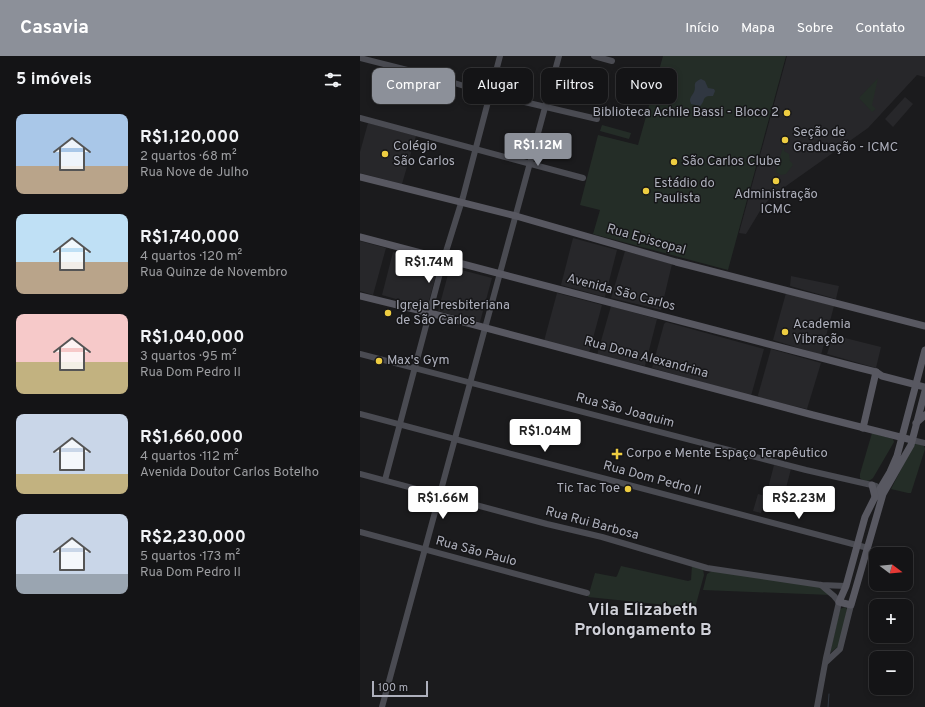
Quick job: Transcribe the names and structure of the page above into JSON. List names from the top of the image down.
{
  "streets": {
    "main road": [
      "Rua Episcopal",
      "Avenida São Carlos",
      "Rua Dona Alexandrina",
      "Rua São Joaquim",
      "Rua Dom Pedro II",
      "Rua Rui Barbosa",
      "Rua São Paulo"
    ]
  },
  "districts": ["Vila Elizabeth Prolongamento B"],
  "places": {
    "other": [
      "Biblioteca Achile Bassi - Bloco 2",
      "Seção de Graduação - ICMC",
      "Colégio São Carlos",
      "São Carlos Clube",
      "Administração ICMC",
      "Estádio do Paulista",
      "Igreja Presbiteriana de São Carlos",
      "Academia Vibração",
      "Max's Gym",
      "Tic Tac Toe"
    ],
    "health": ["Corpo e Mente Espaço Terapêutico"]
  },
  "scale_bar": "100 m",
  "north": "right",
  "page": {
    "header": "Casavia",
    "nav": [
      "Início",
      "Mapa",
      "Sobre",
      "Contato"
    ],
    "heading": "5 imóveis",
    "chip": [
      "Comprar",
      "Alugar",
      "Filtros",
      "Novo"
    ],
    "list": [
      {
        "name": "R$1,120,000",
        "note": "2 quartos · 68 m² · Rua Nove de Julho"
      },
      {
        "name": "R$1,740,000",
        "note": "4 quartos · 120 m² · Rua Quinze de Novembro"
      },
      {
        "name": "R$1,040,000",
        "note": "3 quartos · 95 m² · Rua Dom Pedro II"
      },
      {
        "name": "R$1,660,000",
        "note": "4 quartos · 112 m² · Avenida Doutor Carlos Botelho"
      },
      {
        "name": "R$2,230,000",
        "note": "5 quartos · 173 m² · Rua Dom Pedro II"
      }
    ],
    "price": [
      "R$1.12M",
      "R$1.74M",
      "R$1.04M",
      "R$1.66M",
      "R$2.23M"
    ],
    "map_buttons": ["+", "−"],
    "scale": "100 m"
  }
}
